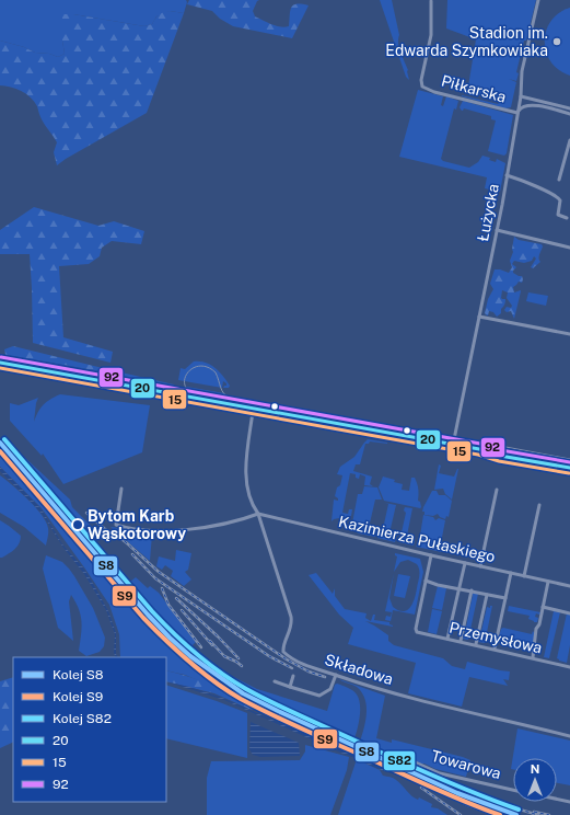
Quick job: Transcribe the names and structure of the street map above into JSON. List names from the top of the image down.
{
  "streets": {
    "street": [
      "Piłkarska",
      "Łużycka",
      "Kazimierza Pułaskiego",
      "Przemysłowa",
      "Składowa",
      "Towarowa"
    ]
  },
  "crossings": [
    ["Piłkarska", "Łużycka"],
    ["Kazimierza Pułaskiego", "Składowa"]
  ],
  "places": ["Stadion im. Edwarda Szymkowiaka", "Bytom Karb Wąskotorowy"],
  "lines": [
    "transit line 92",
    "transit line 20",
    "transit line 15",
    "rail line S82",
    "rail line S8",
    "rail line S9"
  ],
  "legend": [
    "Kolej S8",
    "Kolej S9",
    "Kolej S82",
    "20",
    "15",
    "92"
  ],
  "north": "top"
}
